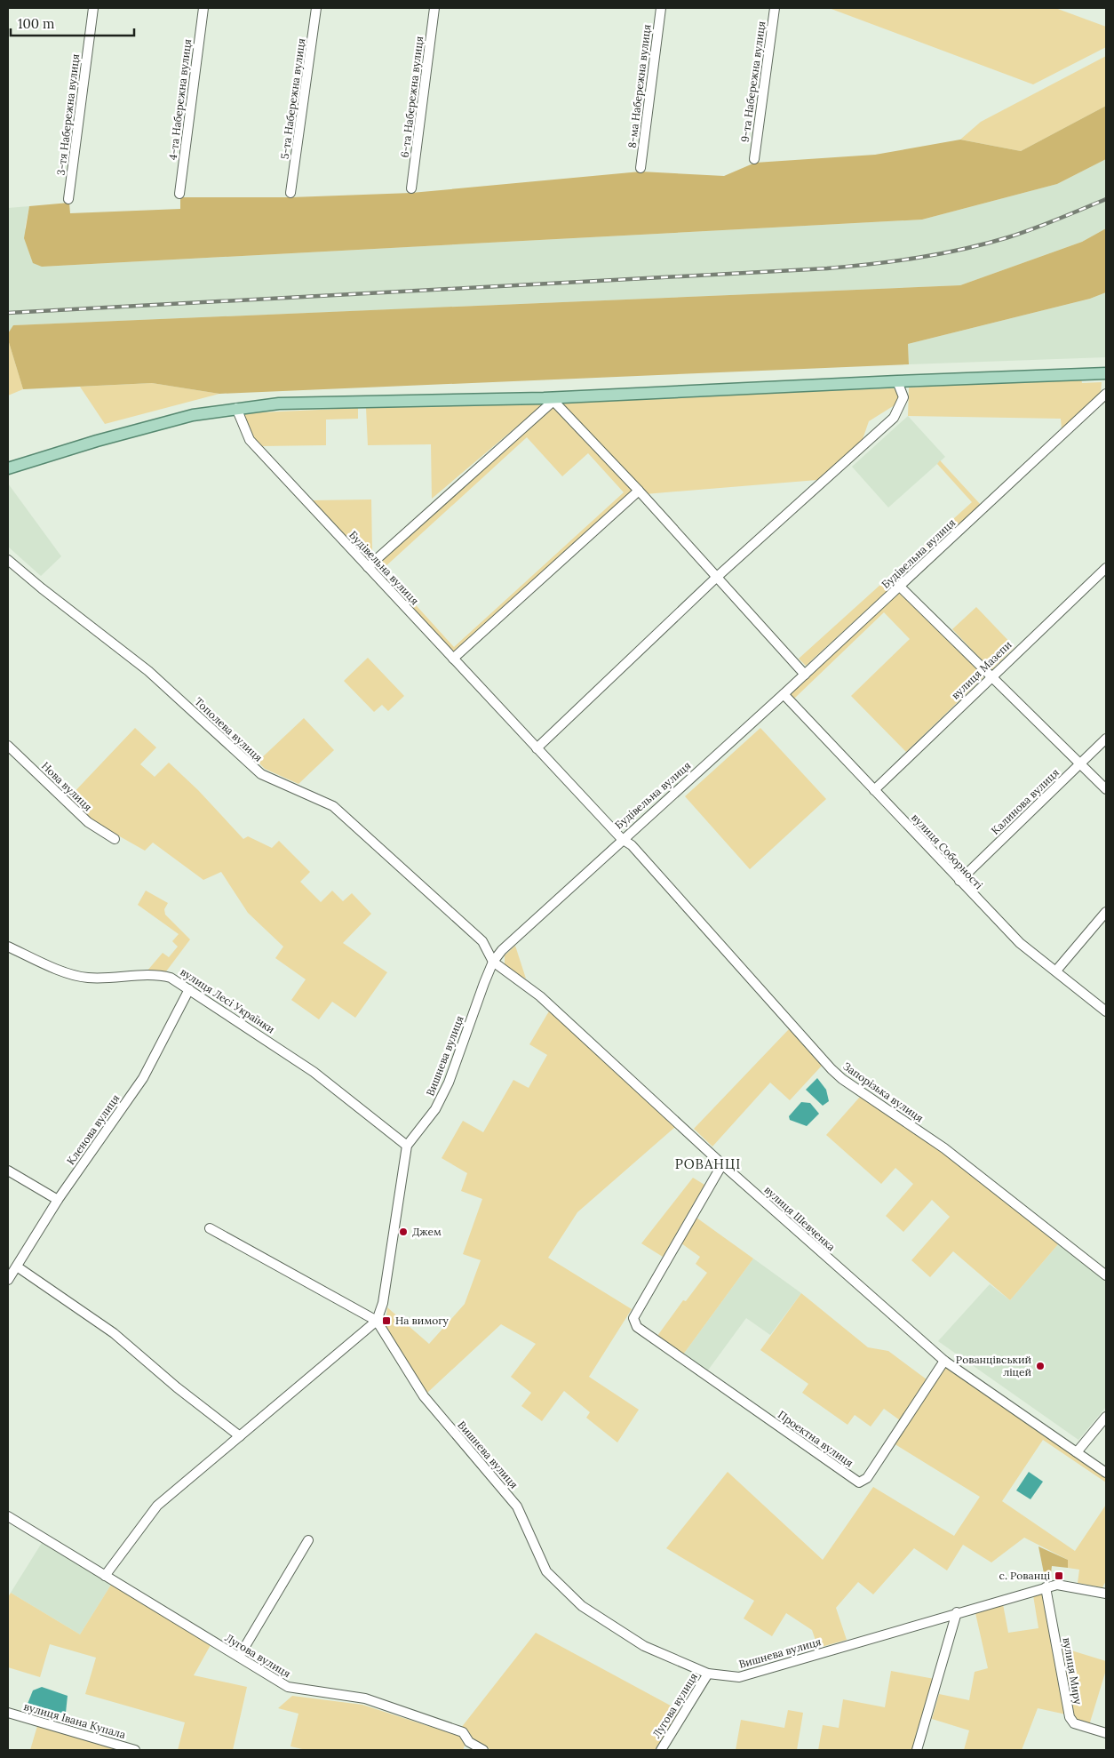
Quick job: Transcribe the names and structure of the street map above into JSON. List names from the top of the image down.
{
  "streets": {
    "street": [
      "9-та Набережна вулиця",
      "8-ма Набережна вулиця",
      "6-та Набережна вулиця",
      "5-та Набережна вулиця",
      "4-та Набережна вулиця",
      "3-тя Набережна вулиця",
      "Будівельна вулиця",
      "вулиця Мазепи",
      "Тополева вулиця",
      "Нова вулиця",
      "Калинова вулиця",
      "вулиця Соборності",
      "вулиця Лесі Українки",
      "Вишнева вулиця",
      "Запорізька вулиця",
      "Кленова вулиця",
      "вулиця Шевченка",
      "Проектна вулиця",
      "Лугова вулиця",
      "вулиця Миру",
      "вулиця Івана Купала"
    ]
  },
  "crossings": [
    ["Будівельна вулиця", "вулиця Соборності"],
    ["Будівельна вулиця", "Вишнева вулиця"],
    ["Будівельна вулиця", "Запорізька вулиця"],
    ["вулиця Мазепи", "вулиця Соборності"],
    ["Тополева вулиця", "Вишнева вулиця"],
    ["Тополева вулиця", "вулиця Шевченка"],
    ["Калинова вулиця", "вулиця Соборності"],
    ["вулиця Лесі Українки", "Вишнева вулиця"],
    ["вулиця Лесі Українки", "Кленова вулиця"],
    ["Вишнева вулиця", "Запорізька вулиця"],
    ["Вишнева вулиця", "вулиця Шевченка"],
    ["Вишнева вулиця", "Лугова вулиця"],
    ["Вишнева вулиця", "вулиця Миру"],
    ["вулиця Шевченка", "Проектна вулиця"]
  ],
  "districts": ["РОВАНЦІ"],
  "places": {
    "other": ["Джем", "Рованцівський ліцей"],
    "transit": ["На вимогу", "с. Рованці"]
  },
  "scale_bar": "100 m"
}
